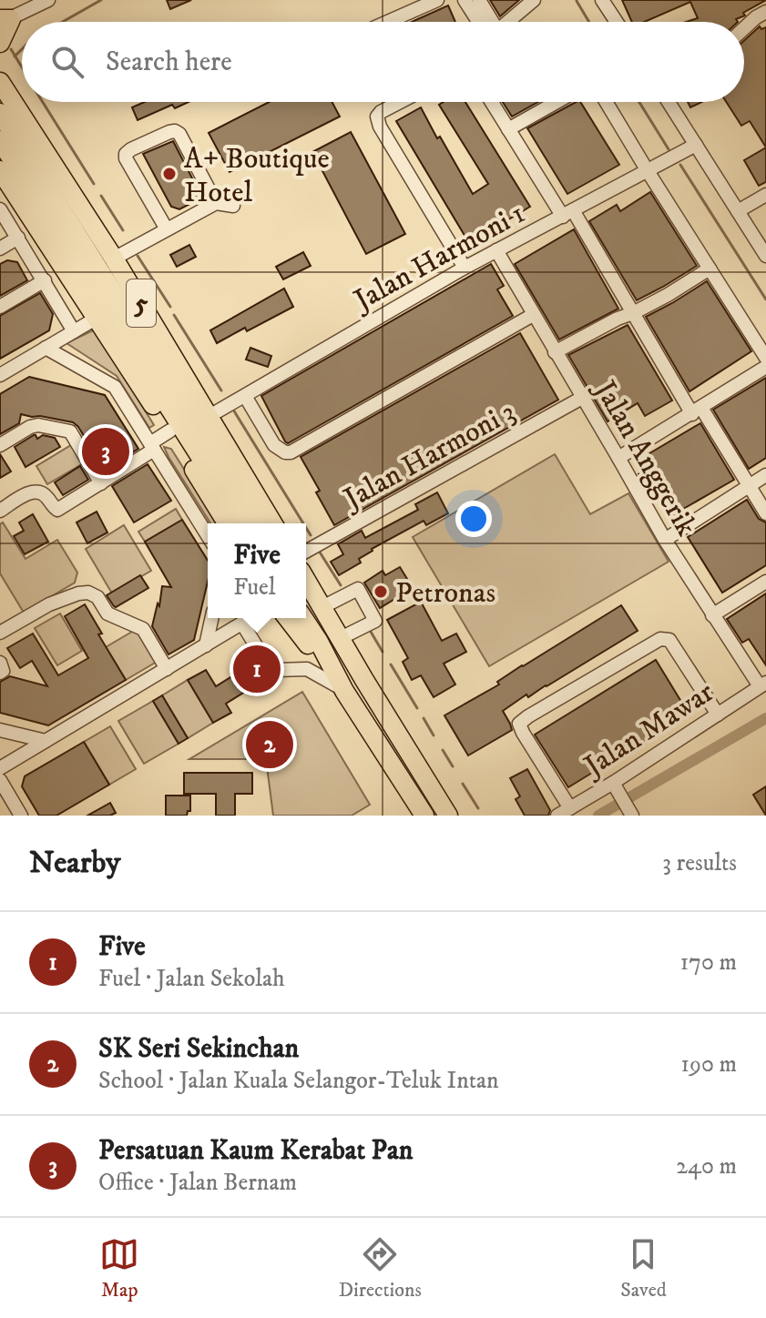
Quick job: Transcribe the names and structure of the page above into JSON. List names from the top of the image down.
{
  "streets": {
    "highway": ["5"],
    "street": [
      "Jalan Harmoni 1",
      "Jalan Harmoni 3",
      "Jalan Anggerik",
      "Jalan Mawar"
    ]
  },
  "crossings": [
    ["Jalan Harmoni 1", "5"],
    ["Jalan Harmoni 1", "Jalan Anggerik"],
    ["Jalan Harmoni 3", "Jalan Anggerik"],
    ["Jalan Anggerik", "Jalan Mawar"]
  ],
  "places": ["A+ Boutique Hotel", "Petronas"],
  "page": {
    "search": "Search here",
    "pins": ["3", "1", "2"],
    "popup": ["Five", "Fuel"],
    "heading": ["Nearby", "3 results"],
    "list": [
      {
        "mark": "1",
        "name": "Five",
        "note": "Fuel · Jalan Sekolah",
        "value": "170 m"
      },
      {
        "mark": "2",
        "name": "SK Seri Sekinchan",
        "note": "School · Jalan Kuala Selangor-Teluk Intan",
        "value": "190 m"
      },
      {
        "mark": "3",
        "name": "Persatuan Kaum Kerabat Pan",
        "note": "Office · Jalan Bernam",
        "value": "240 m"
      }
    ],
    "nav": ["Map", "Directions", "Saved"]
  }
}
